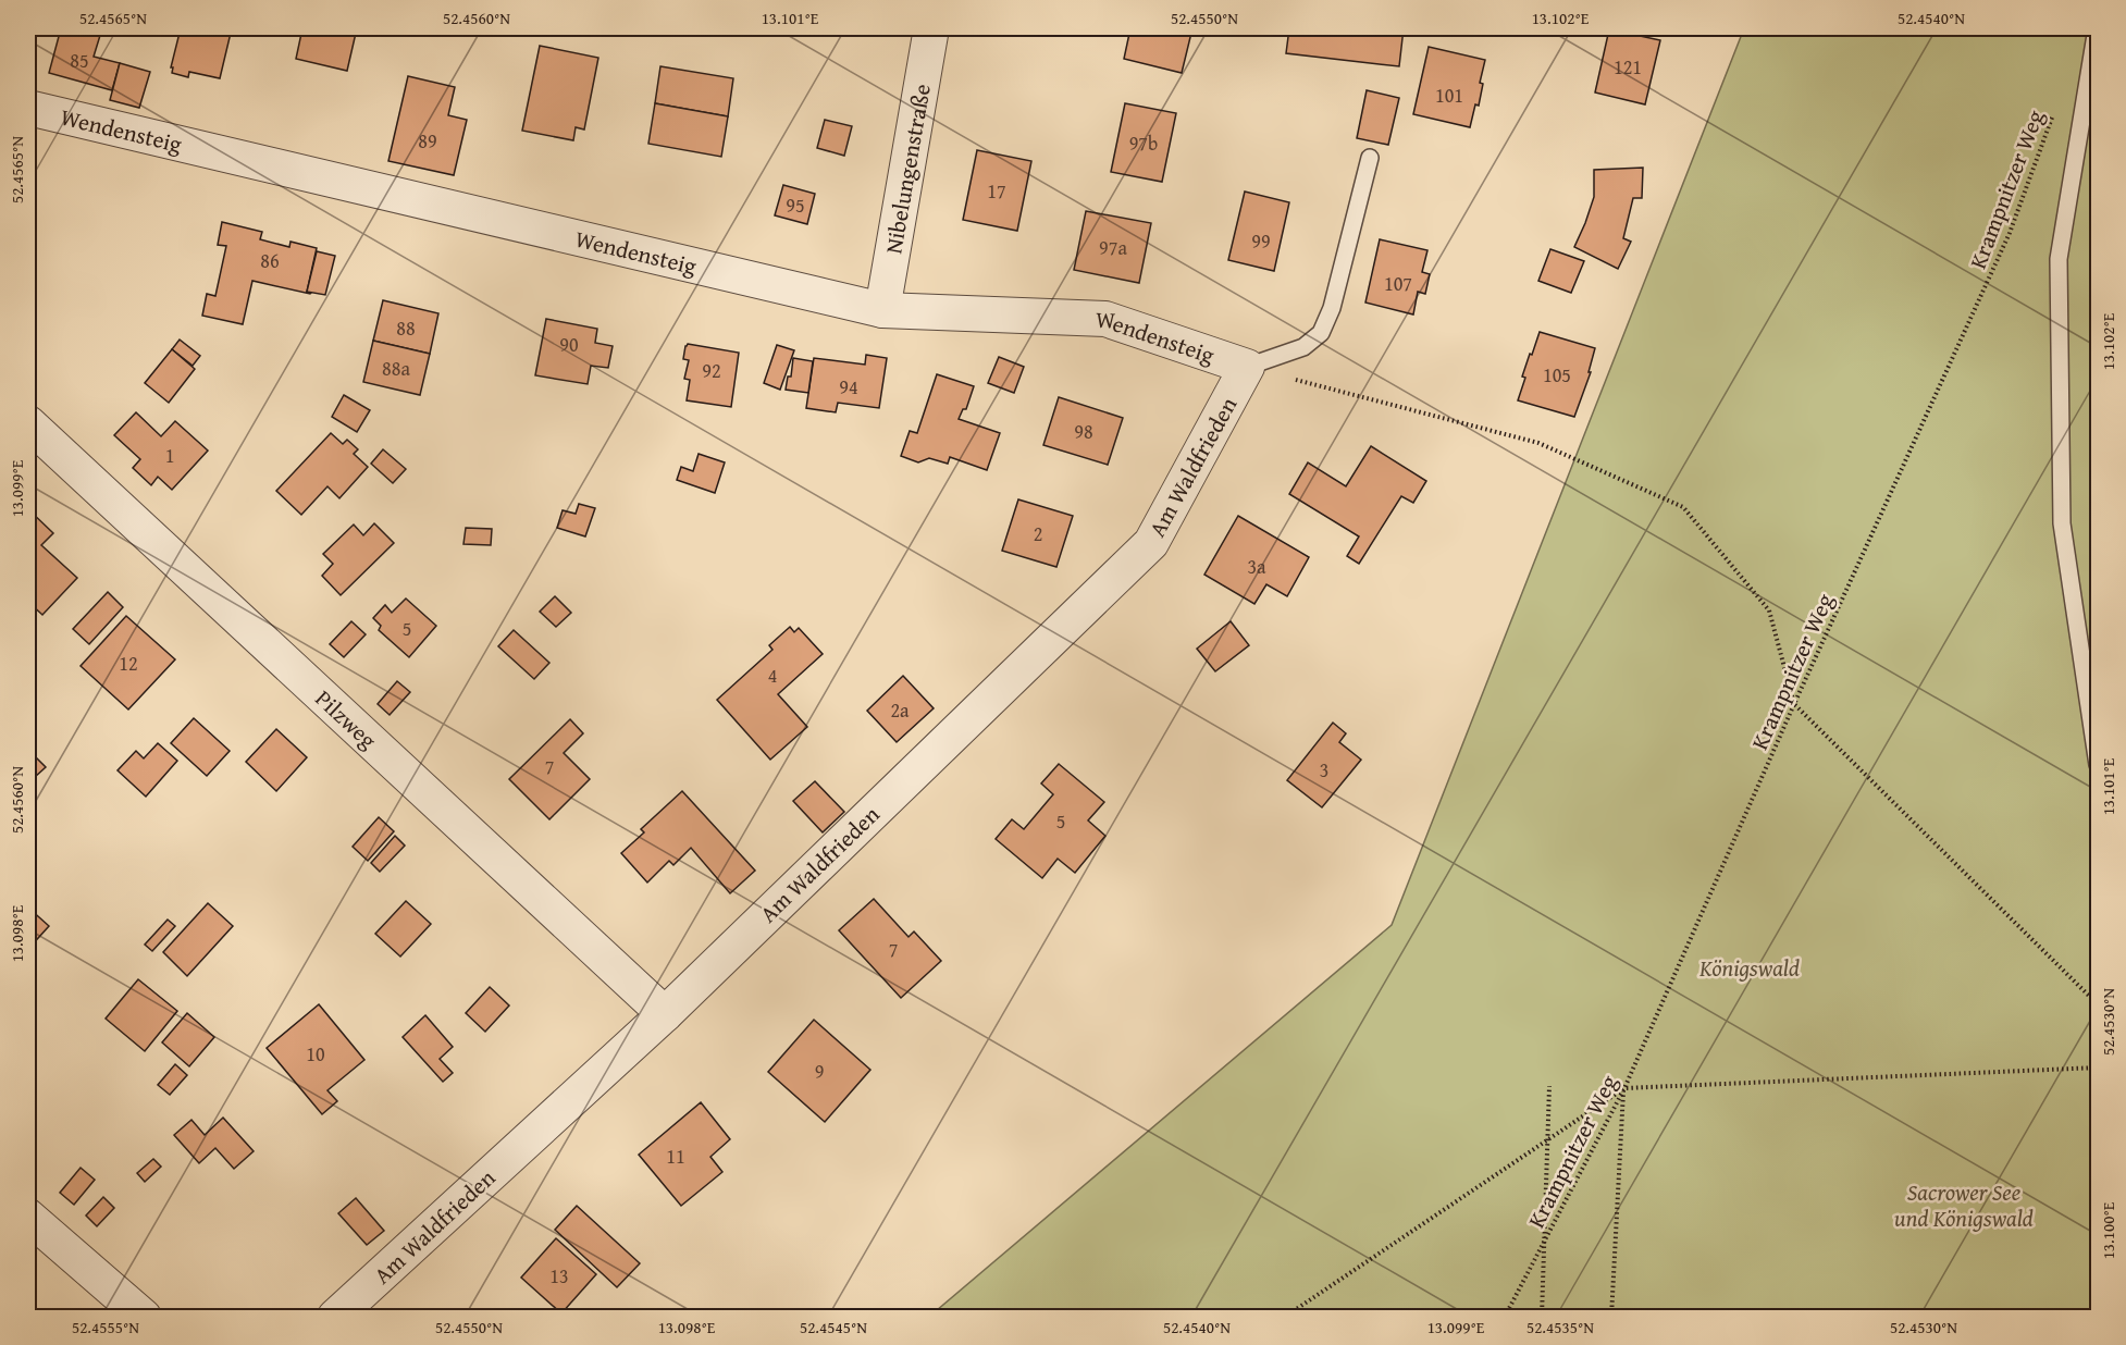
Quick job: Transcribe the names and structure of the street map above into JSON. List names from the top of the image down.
{
  "streets": {
    "street": [
      "Wendensteig",
      "Nibelungenstraße",
      "Am Waldfrieden",
      "Pilzweg"
    ],
    "path": ["Krampnitzer Weg"]
  },
  "crossings": [
    ["Wendensteig", "Nibelungenstraße"],
    ["Wendensteig", "Am Waldfrieden"],
    ["Am Waldfrieden", "Pilzweg"]
  ],
  "parks": ["Königswald", "Sacrower See und Königswald"],
  "house_numbers": [
    "85",
    "121",
    "101",
    "89",
    "97b",
    "17",
    "95",
    "99",
    "97a",
    "86",
    "107",
    "88",
    "90",
    "88a",
    "92",
    "105",
    "94",
    "98",
    "1",
    "2",
    "3a",
    "5",
    "12",
    "4",
    "2a",
    "7",
    "3",
    "5",
    "7",
    "10",
    "9",
    "11",
    "13"
  ],
  "coordinates": [
    "52.4565°N",
    "52.4560°N",
    "13.101°E",
    "52.4550°N",
    "13.102°E",
    "52.4540°N",
    "13.099°E",
    "13.098°E",
    "52.4530°N",
    "13.100°E",
    "52.4555°N",
    "52.4545°N",
    "52.4535°N"
  ]
}
